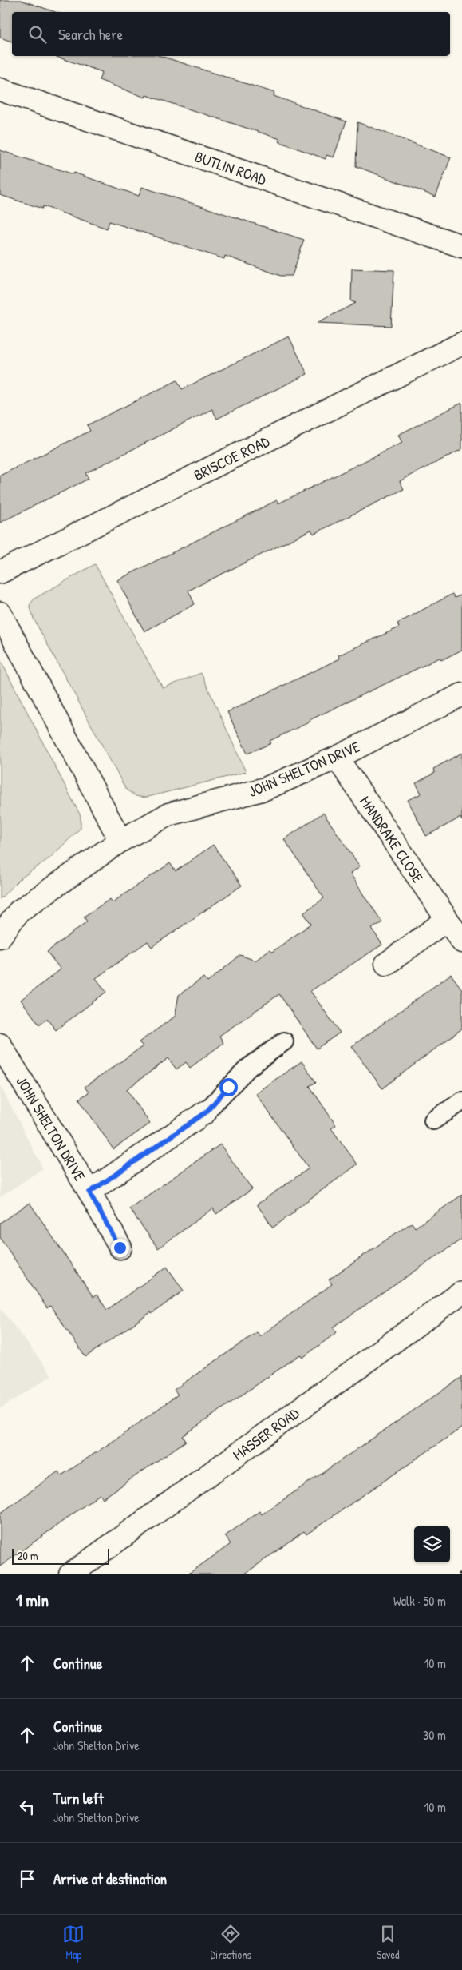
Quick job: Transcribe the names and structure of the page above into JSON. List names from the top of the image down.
{
  "streets": {
    "street": [
      "BUTLIN ROAD",
      "BRISCOE ROAD",
      "JOHN SHELTON DRIVE",
      "MANDRAKE CLOSE",
      "MASSER ROAD"
    ]
  },
  "crossings": [
    ["JOHN SHELTON DRIVE", "MANDRAKE CLOSE"]
  ],
  "scale_bar": "20 m",
  "page": {
    "search": "Search here",
    "scale": "20 m",
    "heading": ["1 min", "Walk · 50 m"],
    "list": [
      ["Continue", "10 m"],
      ["Continue", "John Shelton Drive", "30 m"],
      ["Turn left", "John Shelton Drive", "10 m"],
      "Arrive at destination"
    ],
    "nav": ["Map", "Directions", "Saved"]
  }
}
